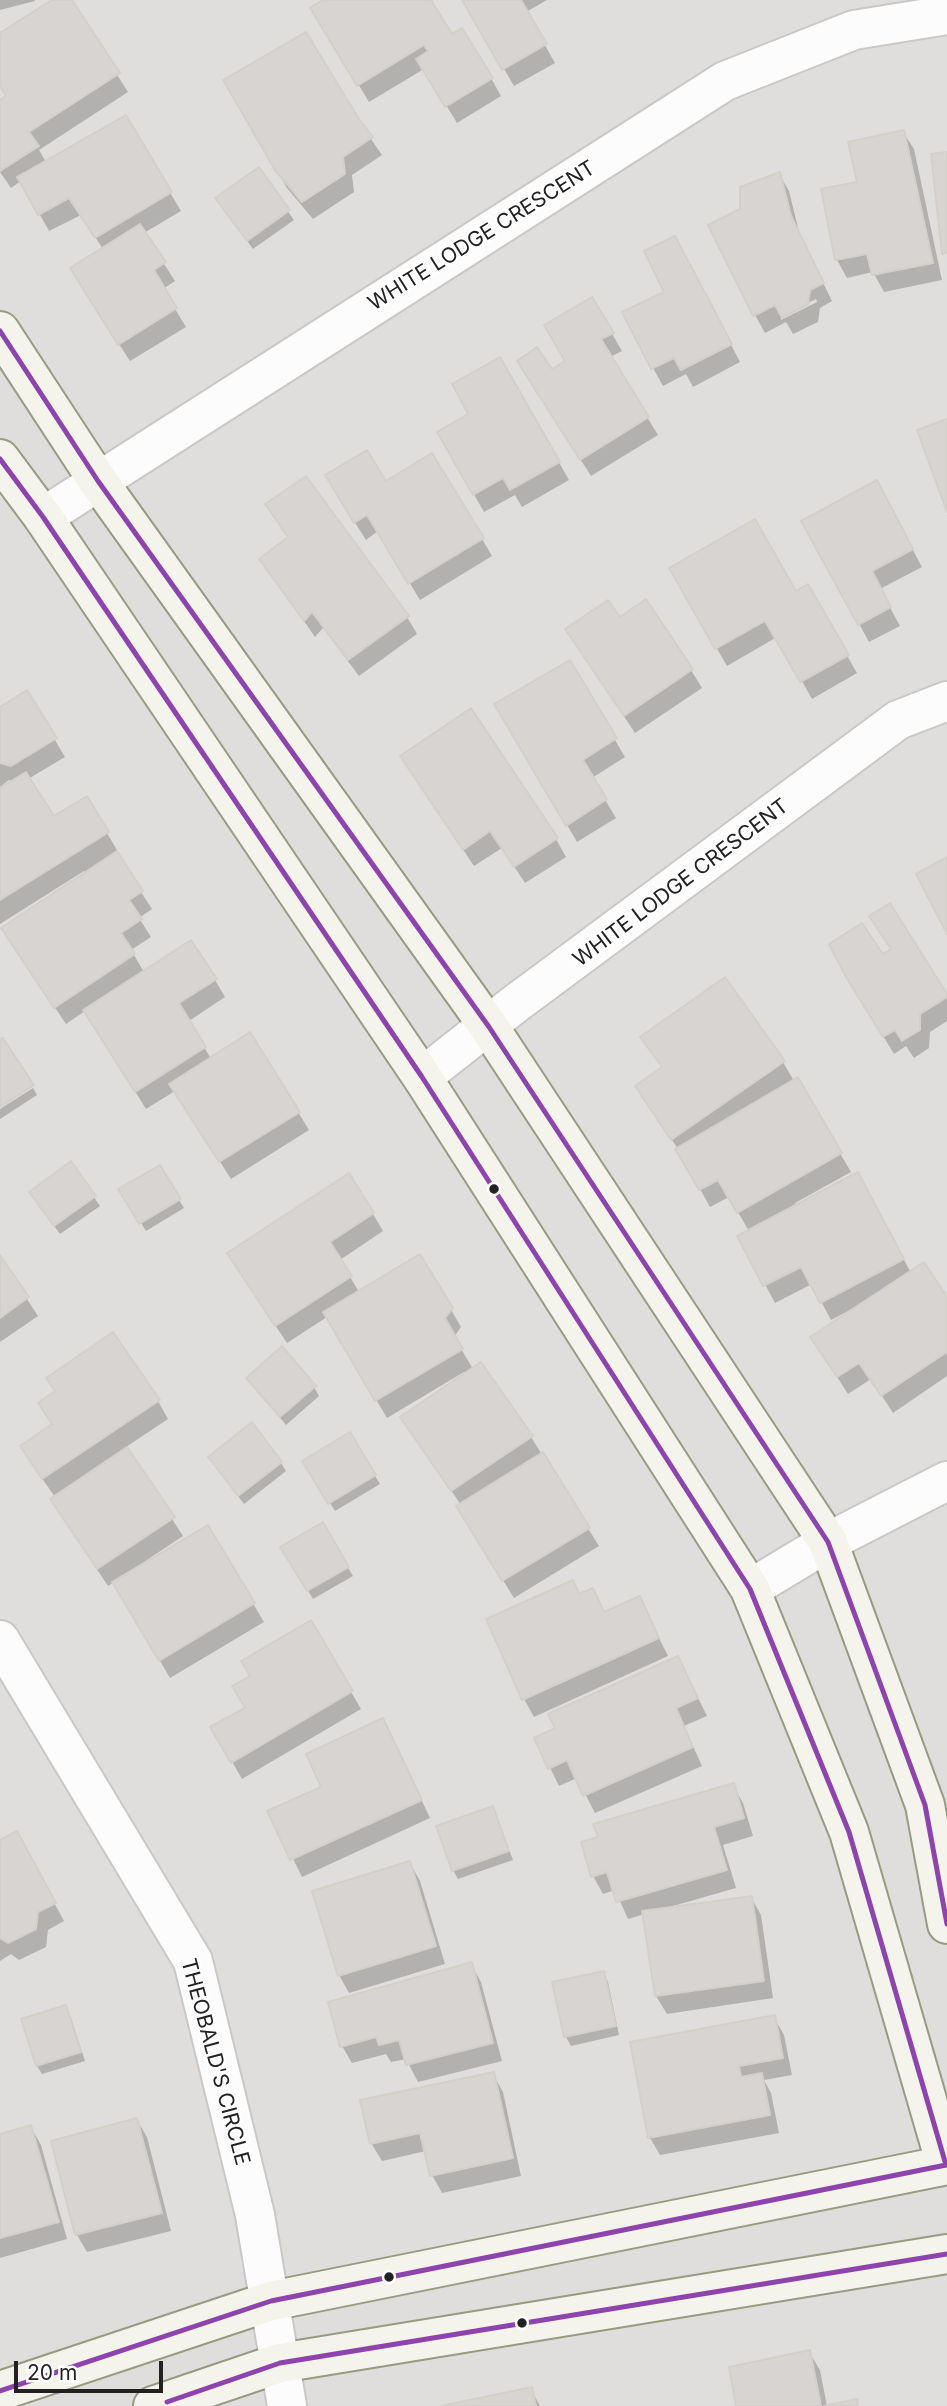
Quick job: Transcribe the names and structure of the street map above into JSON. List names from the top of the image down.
{
  "streets": {
    "street": ["WHITE LODGE CRESCENT", "THEOBALD'S CIRCLE"]
  },
  "scale_bar": "20 m"
}
